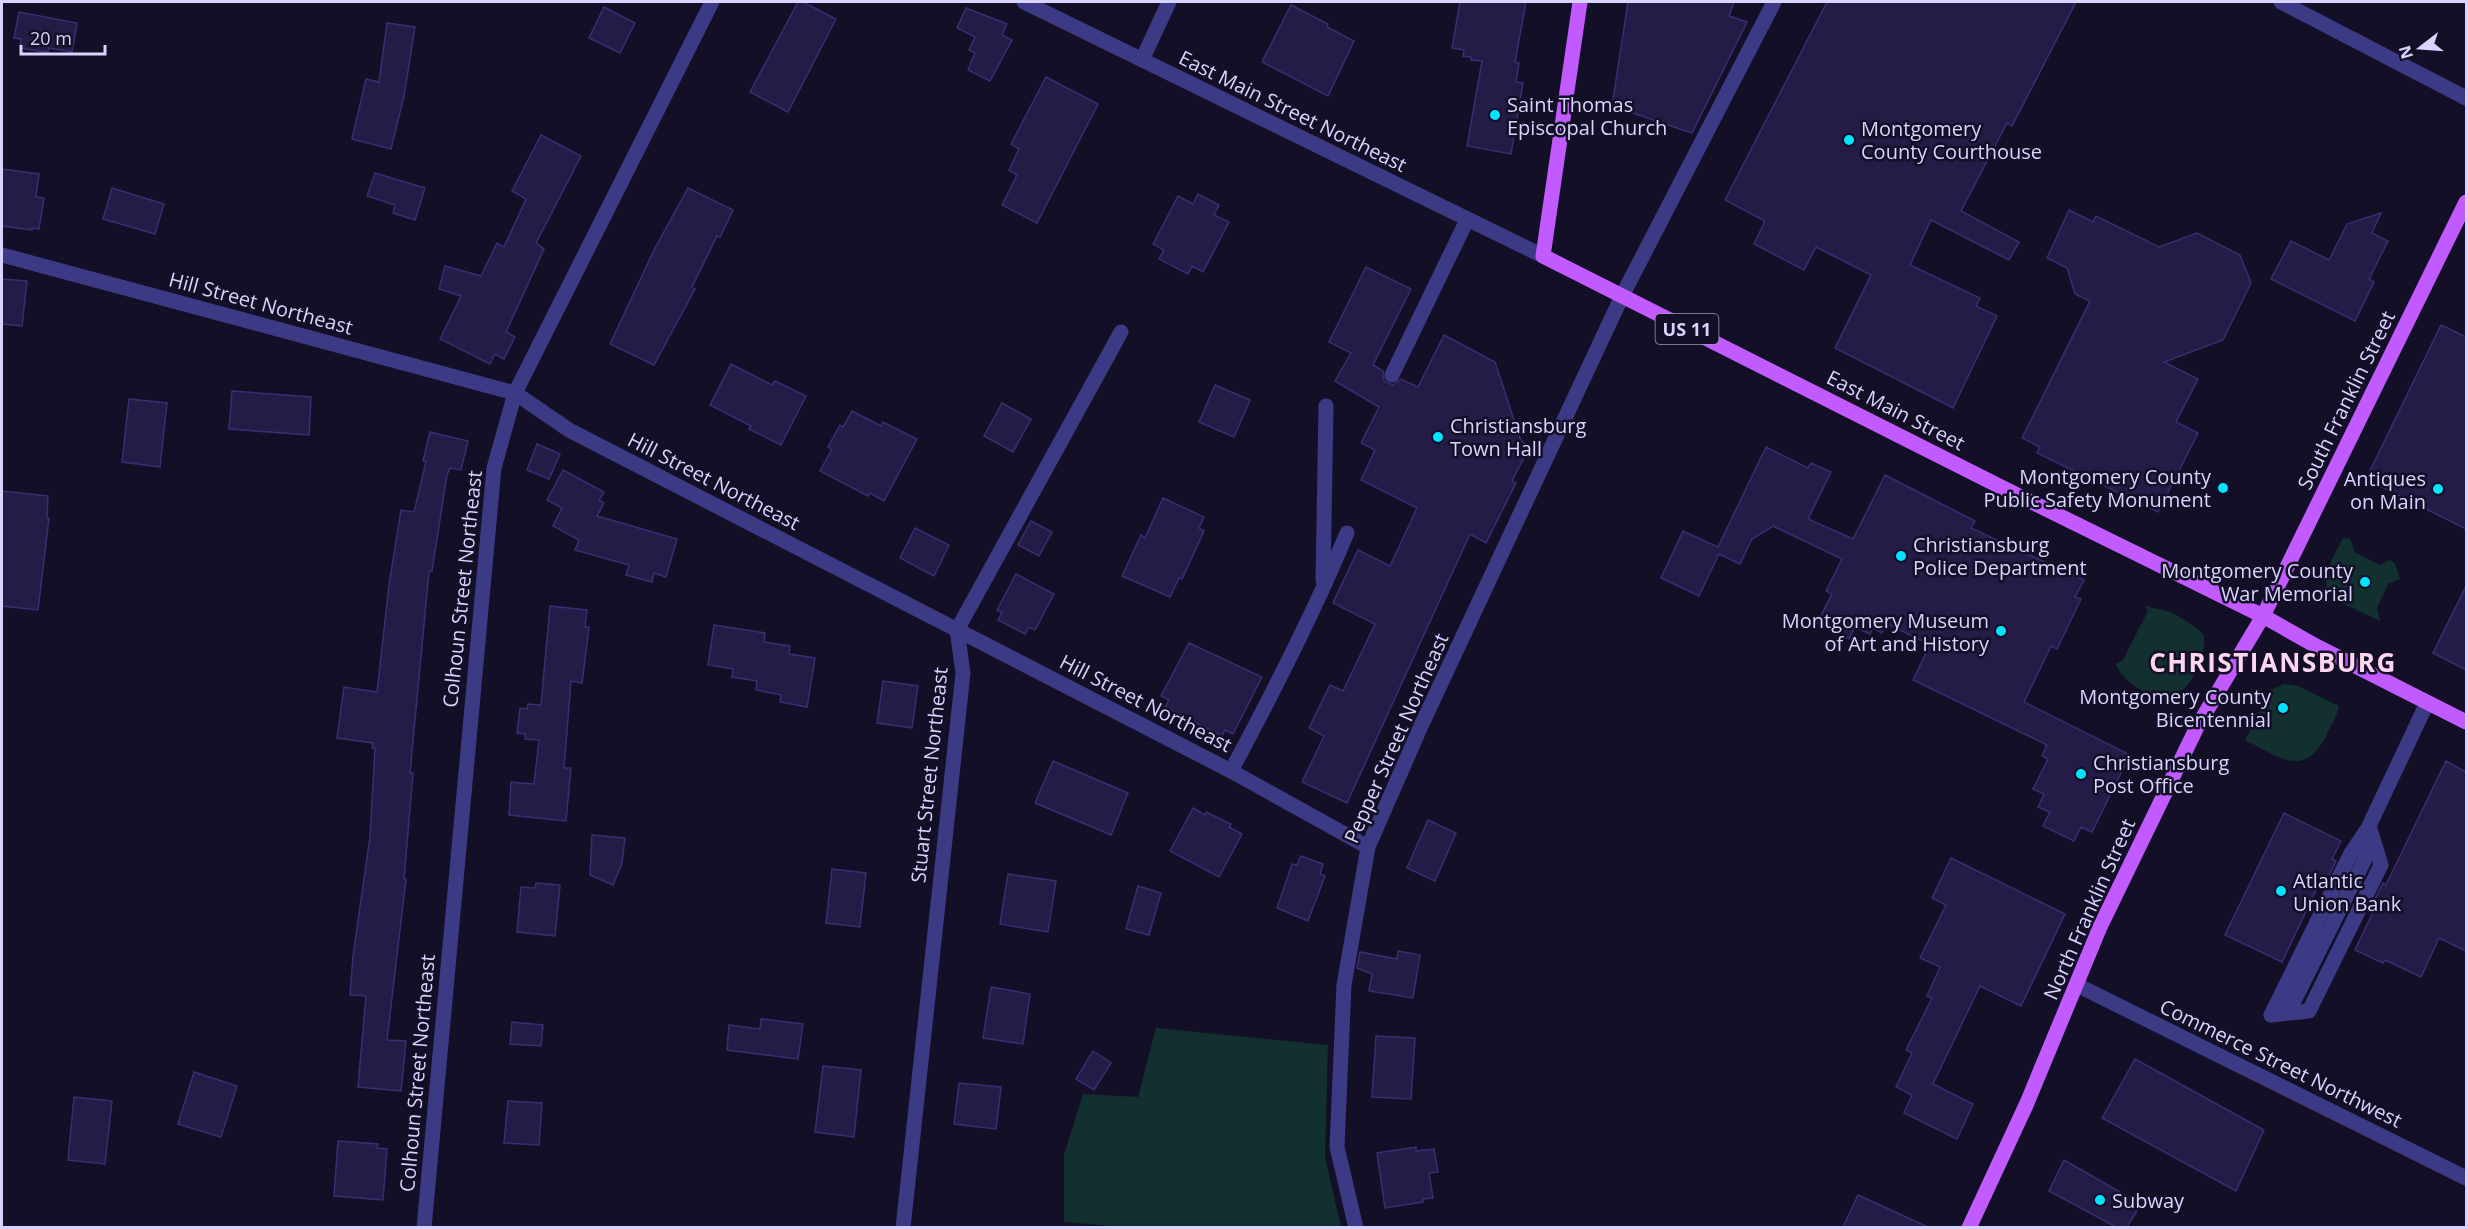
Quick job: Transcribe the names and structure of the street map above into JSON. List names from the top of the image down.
{
  "streets": {
    "main road": [
      "US 11",
      "South Franklin Street",
      "East Main Street",
      "North Franklin Street"
    ],
    "street": [
      "East Main Street Northeast",
      "Hill Street Northeast",
      "Colhoun Street Northeast",
      "Pepper Street Northeast",
      "Stuart Street Northeast",
      "Commerce Street Northwest"
    ]
  },
  "crossings": [
    ["East Main Street Northeast", "East Main Street"],
    ["Hill Street Northeast", "Colhoun Street Northeast"],
    ["Hill Street Northeast", "Pepper Street Northeast"],
    ["Hill Street Northeast", "Stuart Street Northeast"],
    ["US 11", "South Franklin Street"],
    ["US 11", "East Main Street"],
    ["US 11", "North Franklin Street"],
    ["South Franklin Street", "East Main Street"],
    ["South Franklin Street", "North Franklin Street"],
    ["East Main Street", "Pepper Street Northeast"],
    ["East Main Street", "North Franklin Street"],
    ["North Franklin Street", "Commerce Street Northwest"]
  ],
  "districts": ["CHRISTIANSBURG"],
  "places": [
    "Saint Thomas Episcopal Church",
    "Montgomery County Courthouse",
    "Christiansburg Town Hall",
    "Montgomery County Public Safety Monument",
    "Antiques on Main",
    "Christiansburg Police Department",
    "Montgomery County War Memorial",
    "Montgomery Museum of Art and History",
    "Montgomery County Bicentennial",
    "Christiansburg Post Office",
    "Atlantic Union Bank",
    "Subway"
  ],
  "scale_bar": "20 m",
  "north": "left"
}
